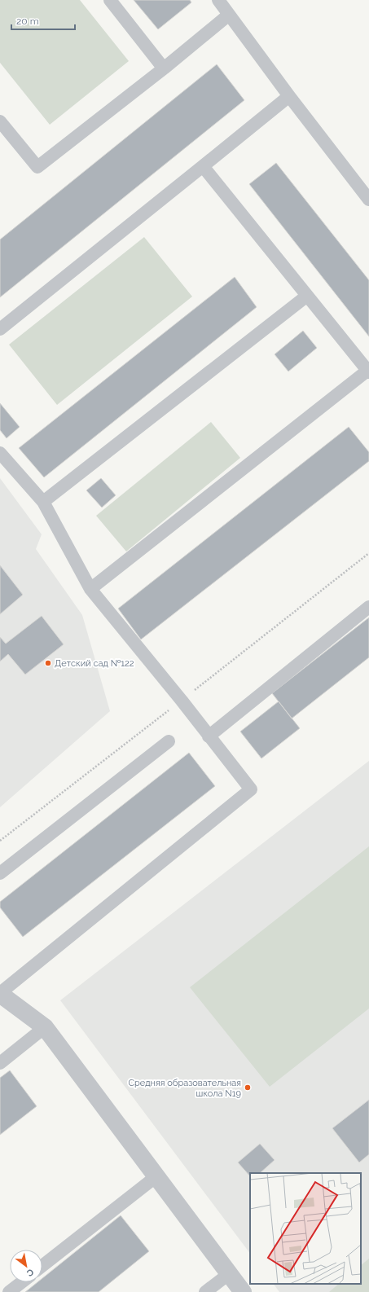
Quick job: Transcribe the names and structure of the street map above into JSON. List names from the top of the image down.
{
  "places": ["Детский сад №122", "Средняя образовательная школа N19"],
  "scale_bar": "20 m",
  "north": "bottom right"
}
